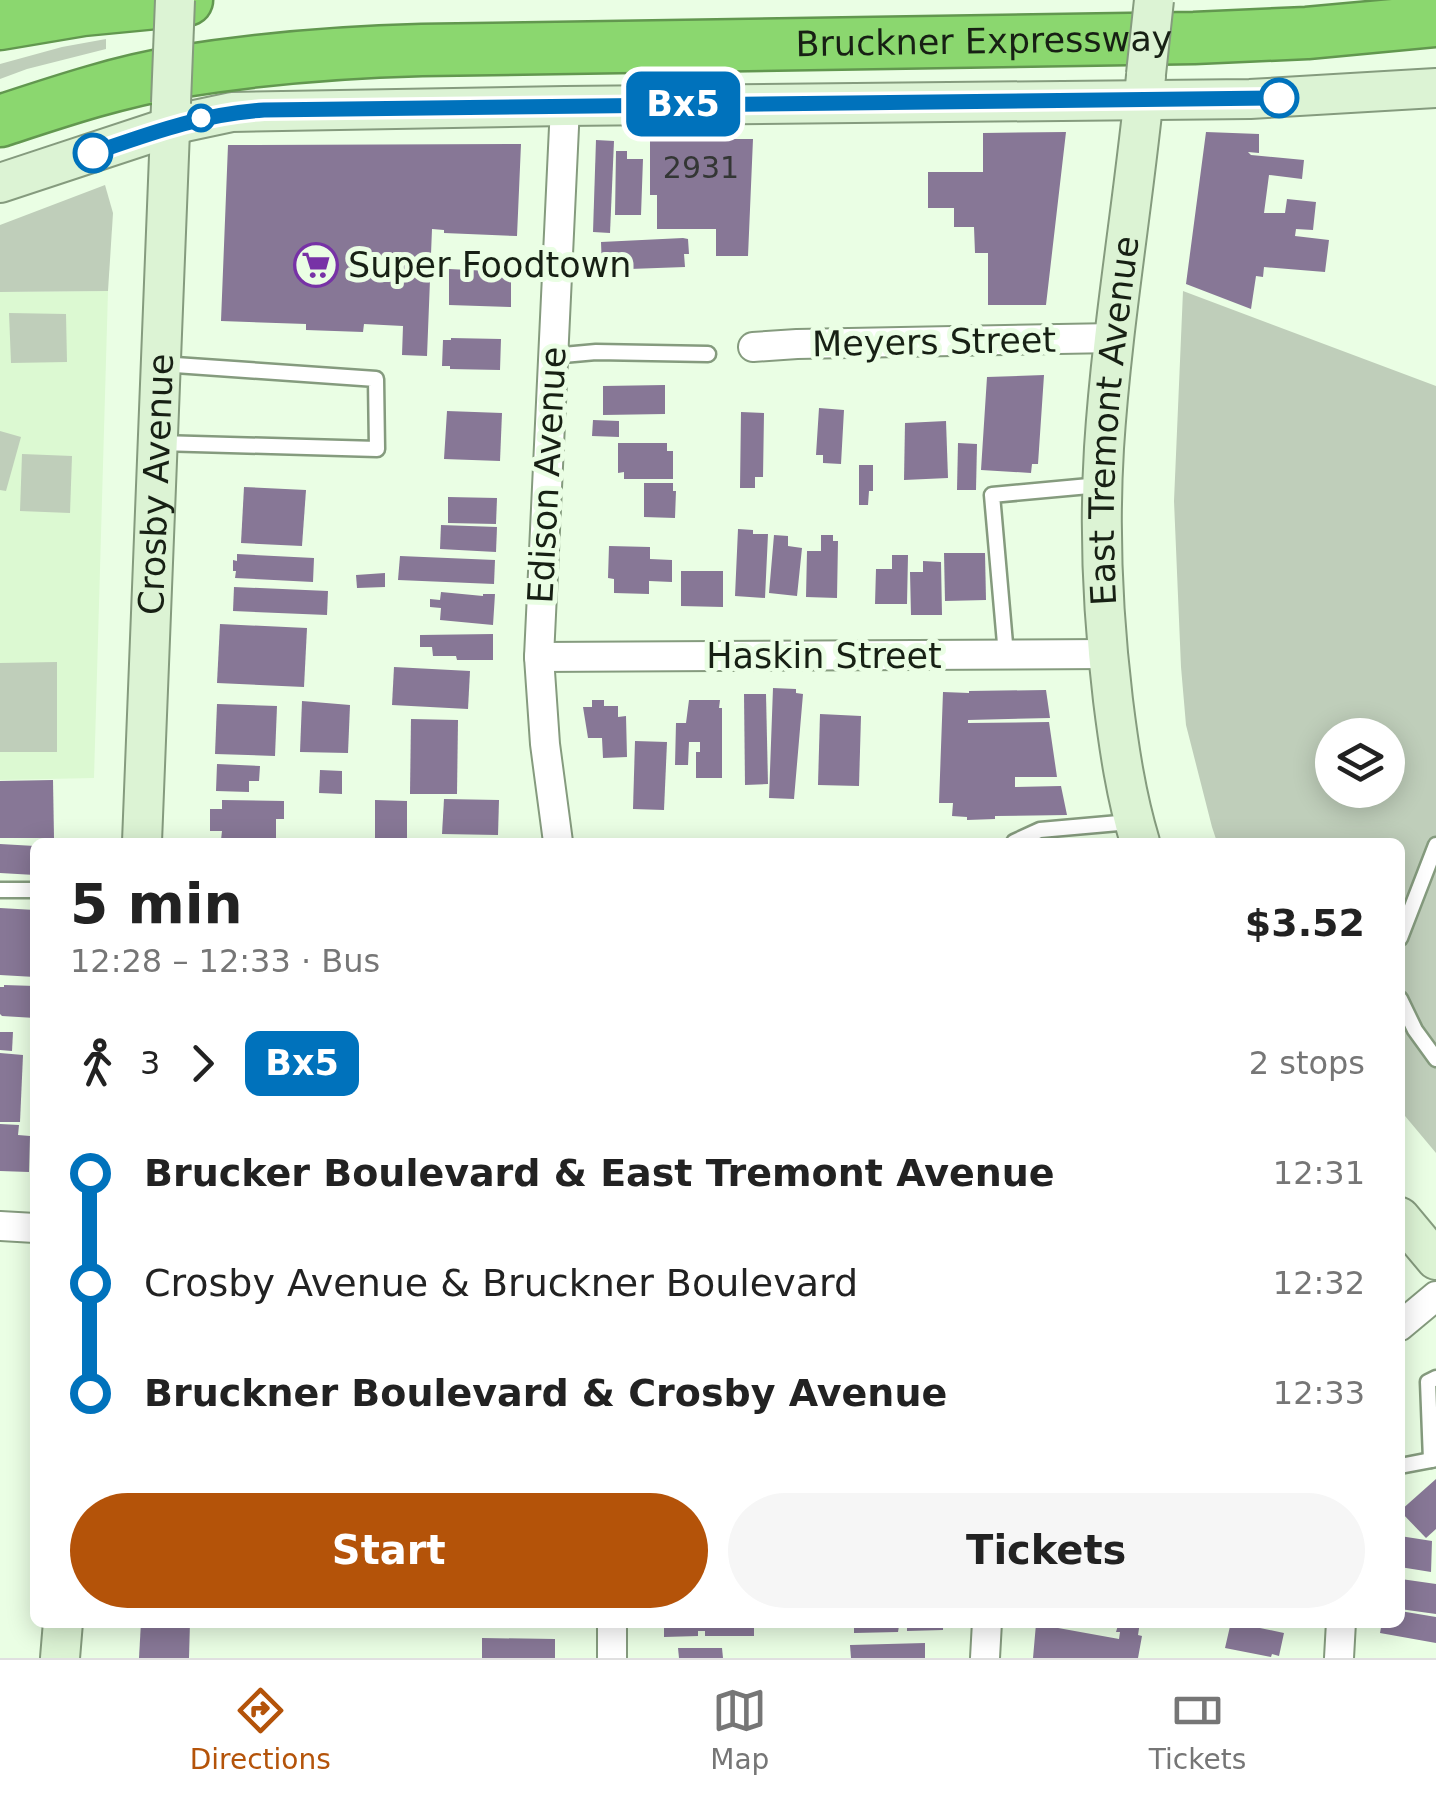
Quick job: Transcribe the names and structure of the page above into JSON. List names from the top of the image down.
{
  "streets": {
    "highway": ["Bruckner Expressway"],
    "main road": ["East Tremont Avenue", "Crosby Avenue"],
    "street": ["Meyers Street", "Edison Avenue", "Haskin Street"]
  },
  "crossings": [
    ["Meyers Street", "East Tremont Avenue"],
    ["East Tremont Avenue", "Haskin Street"],
    ["Edison Avenue", "Haskin Street"]
  ],
  "places": {
    "supermarket": ["Super Foodtown"]
  },
  "lines": ["bus line Bx5"],
  "house_numbers": ["2931"],
  "page": {
    "on_map": "Bx5",
    "heading": ["5 min", "12:28 – 12:33 · Bus", "$3.52"],
    "legs": ["3", "Bx5", "2 stops"],
    "list": [
      {
        "name": "Brucker Boulevard & East Tremont Avenue",
        "value": "12:31"
      },
      {
        "name": "Crosby Avenue & Bruckner Boulevard",
        "value": "12:32"
      },
      {
        "name": "Bruckner Boulevard & Crosby Avenue",
        "value": "12:33"
      }
    ],
    "buttons": ["Start", "Tickets"],
    "tabs": ["Directions", "Map", "Tickets"]
  }
}
